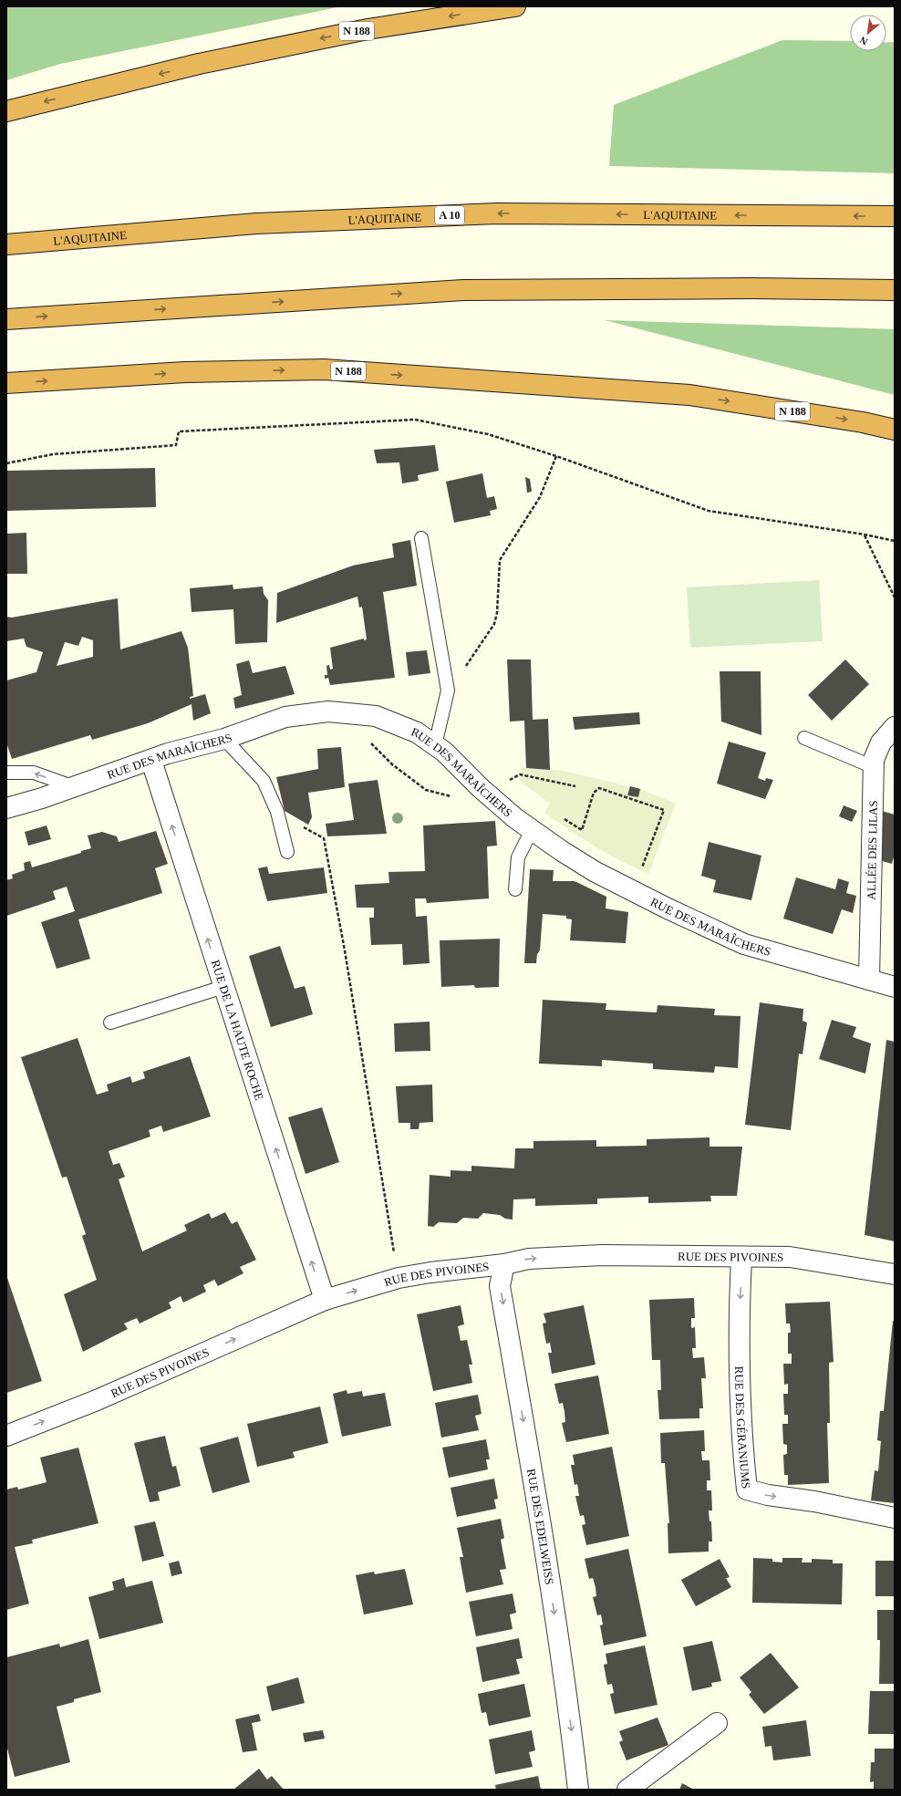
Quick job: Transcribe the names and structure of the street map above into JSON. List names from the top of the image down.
{
  "streets": {
    "highway": ["N 188", "L'AQUITAINE", "A 10"],
    "street": [
      "RUE DES MARAÎCHERS",
      "ALLÉE DES LILAS",
      "RUE DE LA HAUTE ROCHE",
      "RUE DES PIVOINES",
      "RUE DES GÉRANIUMS",
      "RUE DES EDELWEISS"
    ]
  },
  "crossings": [
    ["RUE DES MARAÎCHERS", "ALLÉE DES LILAS"],
    ["RUE DES MARAÎCHERS", "RUE DE LA HAUTE ROCHE"],
    ["RUE DE LA HAUTE ROCHE", "RUE DES PIVOINES"],
    ["RUE DES PIVOINES", "RUE DES GÉRANIUMS"],
    ["RUE DES PIVOINES", "RUE DES EDELWEISS"]
  ],
  "one_way": ["RUE DE LA HAUTE ROCHE", "RUE DES PIVOINES", "RUE DES EDELWEISS"],
  "north": "bottom left"
}
